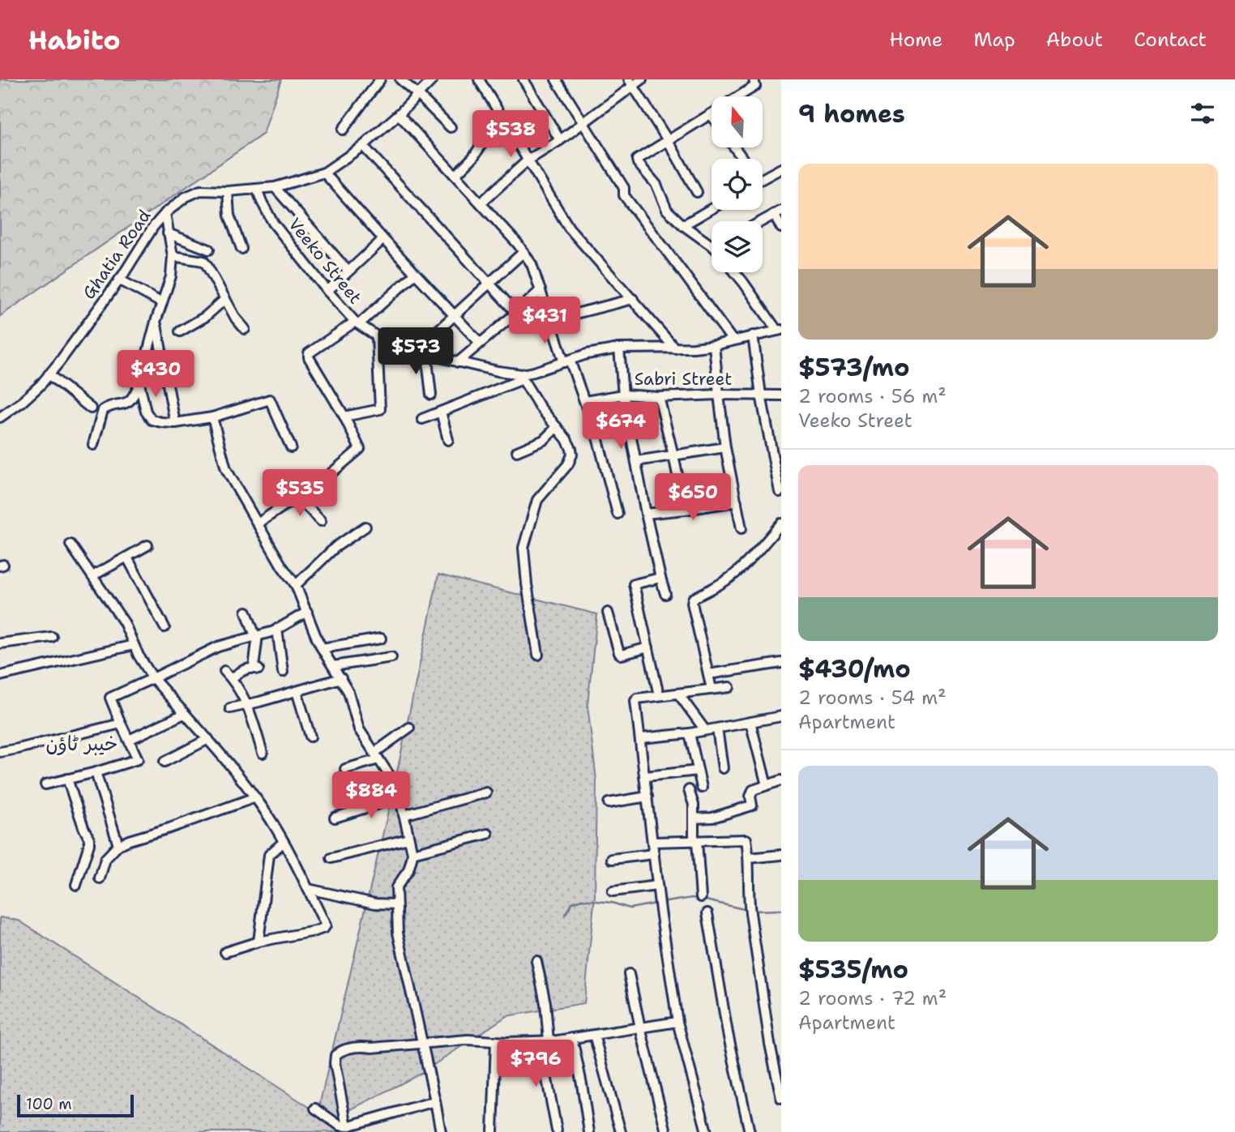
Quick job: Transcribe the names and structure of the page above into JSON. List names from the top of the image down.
{
  "streets": {
    "street": ["Ghatia Road", "Veeko Street", "Sabri Street"]
  },
  "crossings": [
    ["Ghatia Road", "Veeko Street"]
  ],
  "districts": ["خیبر ٹاؤن"],
  "scale_bar": "100 m",
  "north": "top",
  "page": {
    "header": "Habito",
    "nav": [
      "Home",
      "Map",
      "About",
      "Contact"
    ],
    "heading": "9 homes",
    "price": [
      "$538",
      "$431",
      "$573",
      "$430",
      "$674",
      "$535",
      "$650",
      "$884",
      "$796"
    ],
    "list": [
      {
        "name": "$573/mo",
        "note": "2 rooms · 56 m² · Veeko Street"
      },
      {
        "name": "$430/mo",
        "note": "2 rooms · 54 m² · Apartment"
      },
      {
        "name": "$535/mo",
        "note": "2 rooms · 72 m² · Apartment"
      }
    ],
    "scale": "100 m"
  }
}
